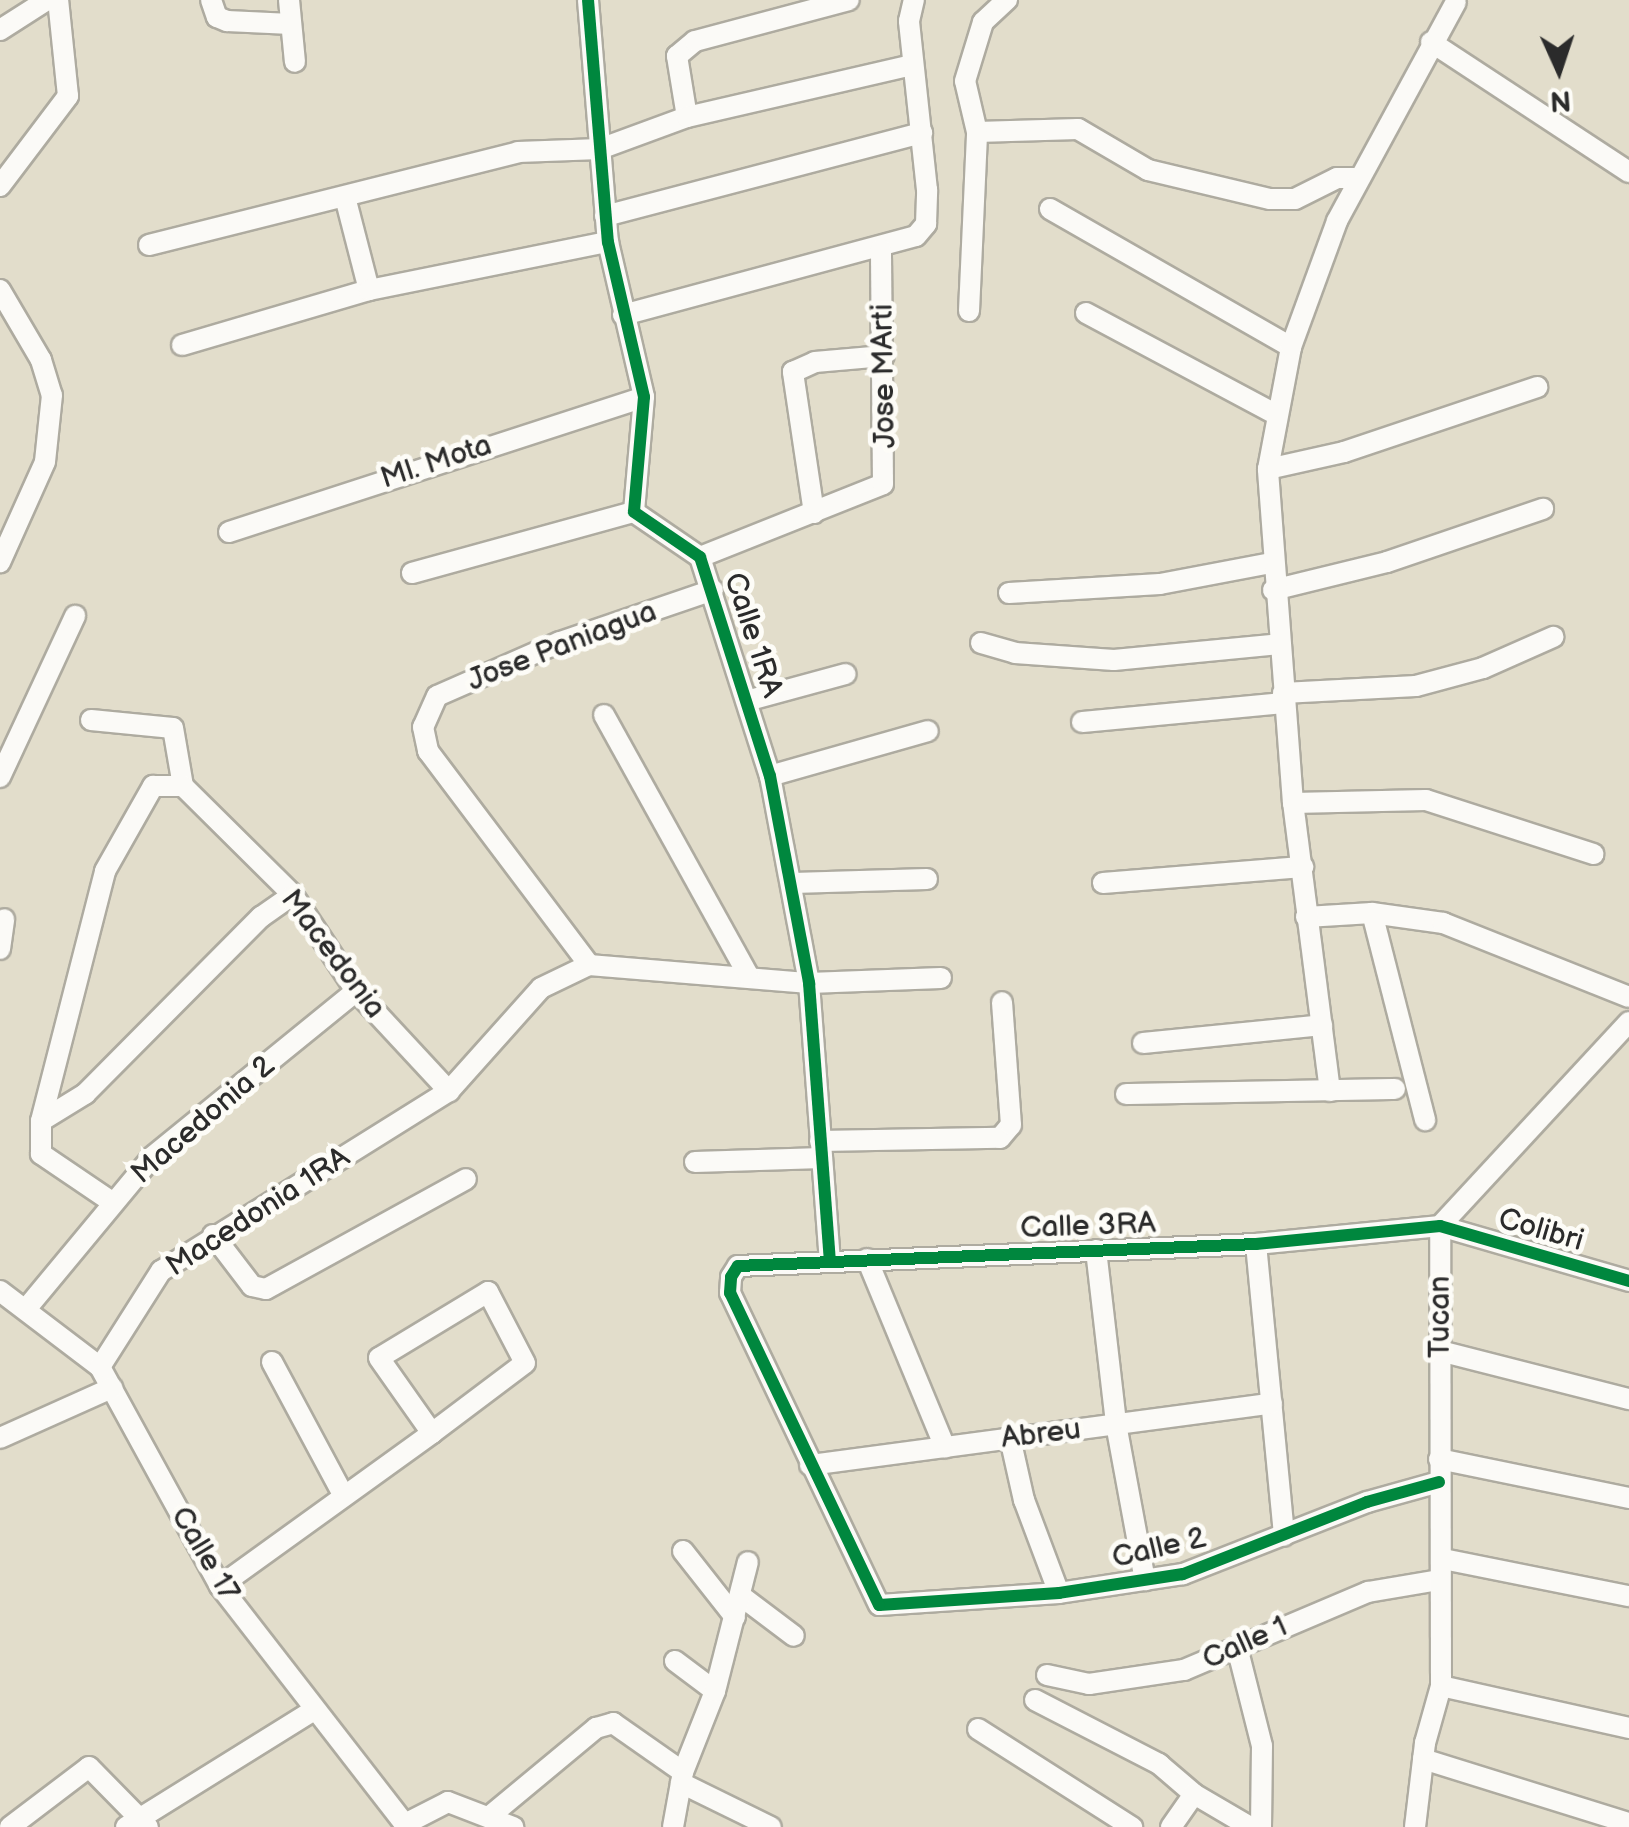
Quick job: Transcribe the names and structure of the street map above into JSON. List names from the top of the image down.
{
  "streets": {
    "street": [
      "Jose MArti",
      "Ml. Mota",
      "Calle 1RA",
      "Jose Paniagua",
      "Macedonia",
      "Macedonia 2",
      "Macedonia 1RA",
      "Calle 3RA",
      "Colibri",
      "Tucan",
      "Abreu",
      "Calle 2",
      "Calle 17",
      "Calle 1"
    ]
  },
  "crossings": [
    ["Jose MArti", "Calle 1RA"],
    ["Calle 1RA", "Jose Paniagua"],
    ["Calle 1RA", "Calle 3RA"],
    ["Macedonia", "Macedonia 2"],
    ["Macedonia", "Macedonia 1RA"],
    ["Macedonia 2", "Calle 17"],
    ["Macedonia 1RA", "Calle 17"],
    ["Calle 3RA", "Colibri"],
    ["Calle 3RA", "Tucan"],
    ["Calle 3RA", "Abreu"],
    ["Calle 3RA", "Calle 2"],
    ["Colibri", "Tucan"],
    ["Tucan", "Calle 2"],
    ["Tucan", "Calle 1"],
    ["Abreu", "Calle 2"]
  ],
  "north": "bottom"
}
